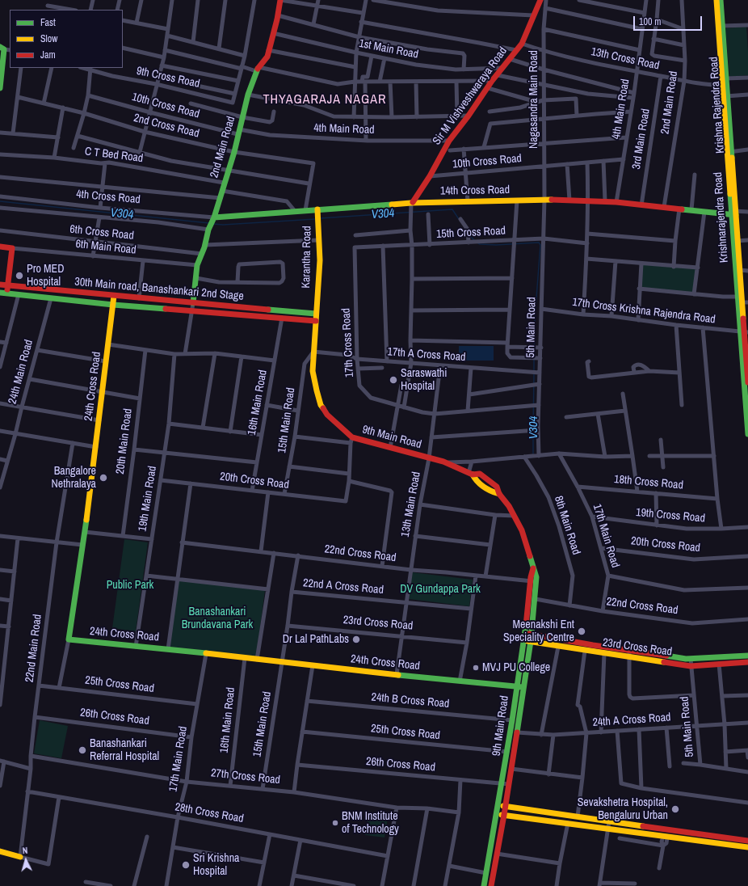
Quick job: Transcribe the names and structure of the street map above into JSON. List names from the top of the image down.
{
  "streets": {
    "main road": [
      "Sir M Vishveshwaraya Road",
      "2nd Main Road",
      "Krishna Rajendra Road",
      "14th Cross Road",
      "Krishnarajendra Road",
      "Karantha Road",
      "30th Main road, Banashankari 2nd Stage",
      "24th Cross Road",
      "9th Main Road",
      "23rd Cross Road"
    ],
    "street": [
      "1st Main Road",
      "13th Cross Road",
      "9th Cross Road",
      "Nagasandra Main Road",
      "10th Cross Road",
      "4th Main Road",
      "2nd Cross Road",
      "3rd Main Road",
      "C T Bed Road",
      "4th Cross Road",
      "6th Cross Road",
      "15th Cross Road",
      "6th Main Road",
      "17th Cross Krishna Rajendra Road",
      "5th Main Road",
      "17th Cross Road",
      "17th A Cross Road",
      "24th Main Road",
      "16th Main Road",
      "15th Main Road",
      "20th Main Road",
      "20th Cross Road",
      "18th Cross Road",
      "19th Main Road",
      "13th Main Road",
      "19th Cross Road",
      "8th Main Road",
      "17th Main Road",
      "22nd Cross Road",
      "22nd A Cross Road",
      "22nd Main Road",
      "25th Cross Road",
      "24th B Cross Road",
      "26th Cross Road",
      "24th A Cross Road",
      "27th Cross Road",
      "28th Cross Road"
    ]
  },
  "crossings": [
    ["1st Main Road", "Sir M Vishveshwaraya Road"],
    ["1st Main Road", "2nd Main Road"],
    ["13th Cross Road", "Sir M Vishveshwaraya Road"],
    ["13th Cross Road", "Nagasandra Main Road"],
    ["13th Cross Road", "2nd Main Road"],
    ["13th Cross Road", "Krishna Rajendra Road"],
    ["13th Cross Road", "4th Main Road"],
    ["13th Cross Road", "3rd Main Road"],
    ["13th Cross Road", "Krishnarajendra Road"],
    ["Sir M Vishveshwaraya Road", "10th Cross Road"],
    ["Sir M Vishveshwaraya Road", "4th Main Road"],
    ["Sir M Vishveshwaraya Road", "14th Cross Road"],
    ["Nagasandra Main Road", "10th Cross Road"],
    ["Nagasandra Main Road", "14th Cross Road"],
    ["Nagasandra Main Road", "5th Main Road"],
    ["2nd Main Road", "10th Cross Road"],
    ["2nd Main Road", "4th Main Road"],
    ["2nd Main Road", "2nd Cross Road"],
    ["2nd Main Road", "C T Bed Road"],
    ["2nd Main Road", "14th Cross Road"],
    ["2nd Main Road", "4th Cross Road"],
    ["2nd Main Road", "6th Cross Road"],
    ["2nd Main Road", "6th Main Road"],
    ["2nd Main Road", "30th Main road, Banashankari 2nd Stage"],
    ["Krishna Rajendra Road", "Krishnarajendra Road"],
    ["10th Cross Road", "4th Main Road"],
    ["4th Main Road", "14th Cross Road"],
    ["3rd Main Road", "14th Cross Road"],
    ["14th Cross Road", "4th Cross Road"],
    ["14th Cross Road", "Krishnarajendra Road"],
    ["14th Cross Road", "Karantha Road"],
    ["14th Cross Road", "5th Main Road"],
    ["Krishnarajendra Road", "17th Cross Krishna Rajendra Road"],
    ["15th Cross Road", "5th Main Road"],
    ["15th Cross Road", "17th Cross Road"],
    ["Karantha Road", "9th Main Road"],
    ["30th Main road, Banashankari 2nd Stage", "24th Main Road"],
    ["30th Main road, Banashankari 2nd Stage", "24th Cross Road"],
    ["30th Main road, Banashankari 2nd Stage", "16th Main Road"],
    ["30th Main road, Banashankari 2nd Stage", "9th Main Road"],
    ["17th Cross Krishna Rajendra Road", "5th Main Road"],
    ["5th Main Road", "17th Cross Road"],
    ["5th Main Road", "17th A Cross Road"],
    ["5th Main Road", "23rd Cross Road"],
    ["5th Main Road", "24th A Cross Road"],
    ["17th Cross Road", "17th A Cross Road"],
    ["17th Cross Road", "13th Main Road"],
    ["17th A Cross Road", "15th Main Road"],
    ["17th A Cross Road", "9th Main Road"],
    ["17th A Cross Road", "13th Main Road"],
    ["24th Cross Road", "16th Main Road"],
    ["24th Cross Road", "15th Main Road"],
    ["24th Cross Road", "9th Main Road"],
    ["24th Cross Road", "19th Main Road"],
    ["24th Cross Road", "13th Main Road"],
    ["24th Cross Road", "17th Main Road"],
    ["16th Main Road", "20th Cross Road"],
    ["16th Main Road", "27th Cross Road"],
    ["15th Main Road", "9th Main Road"],
    ["15th Main Road", "20th Cross Road"],
    ["15th Main Road", "22nd Cross Road"],
    ["15th Main Road", "22nd A Cross Road"],
    ["15th Main Road", "23rd Cross Road"],
    ["15th Main Road", "27th Cross Road"],
    ["9th Main Road", "13th Main Road"],
    ["9th Main Road", "22nd Cross Road"],
    ["9th Main Road", "23rd Cross Road"],
    ["9th Main Road", "25th Cross Road"],
    ["9th Main Road", "24th B Cross Road"],
    ["9th Main Road", "26th Cross Road"],
    ["9th Main Road", "24th A Cross Road"],
    ["20th Cross Road", "19th Main Road"],
    ["20th Cross Road", "17th Main Road"],
    ["18th Cross Road", "17th Main Road"],
    ["13th Main Road", "22nd Cross Road"],
    ["13th Main Road", "22nd A Cross Road"],
    ["13th Main Road", "23rd Cross Road"],
    ["19th Cross Road", "17th Main Road"],
    ["8th Main Road", "22nd Cross Road"],
    ["17th Main Road", "22nd Cross Road"],
    ["17th Main Road", "25th Cross Road"],
    ["17th Main Road", "26th Cross Road"],
    ["17th Main Road", "27th Cross Road"],
    ["17th Main Road", "28th Cross Road"],
    ["22nd Main Road", "25th Cross Road"],
    ["22nd Main Road", "26th Cross Road"],
    ["22nd Main Road", "27th Cross Road"],
    ["22nd Main Road", "28th Cross Road"]
  ],
  "districts": ["THYAGARAJA NAGAR"],
  "water": ["V304"],
  "parks": ["Public Park", "DV Gundappa Park", "Banashankari Brundavana Park"],
  "places": [
    "Pro MED Hospital",
    "Saraswathi Hospital",
    "Bangalore Nethralaya",
    "Meenakshi Ent Speciality Centre",
    "Dr Lal PathLabs",
    "MVJ PU College",
    "Banashankari Referral Hospital",
    "Sevakshetra Hospital, Bengaluru Urban",
    "BNM Institute of Technology",
    "Sri Krishna Hospital"
  ],
  "legend": ["Fast", "Slow", "Jam"],
  "scale_bar": "100 m",
  "north": "top"
}
